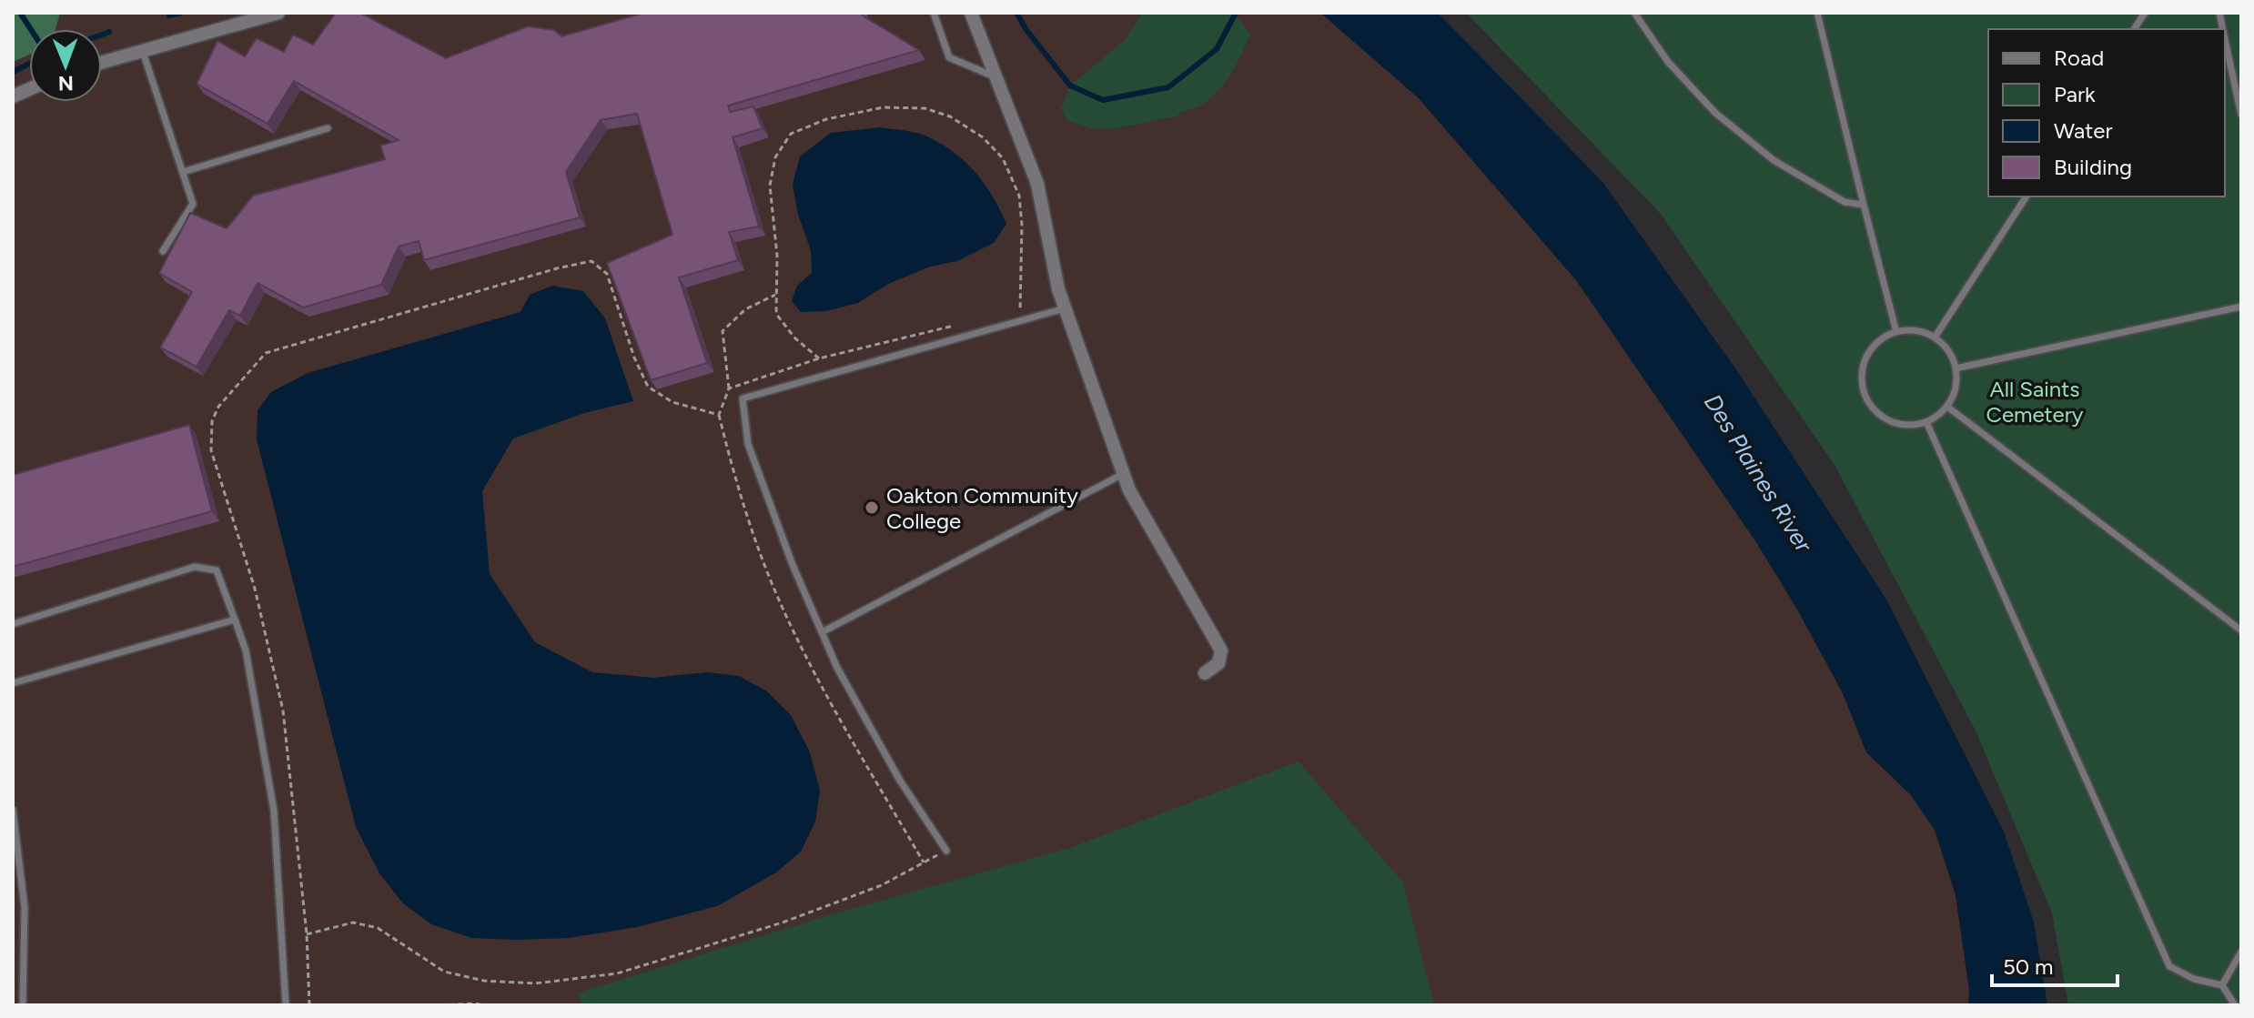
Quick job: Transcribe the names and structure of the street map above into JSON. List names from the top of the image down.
{
  "water": ["Des Plaines River"],
  "parks": ["All Saints Cemetery"],
  "places": ["Oakton Community College"],
  "legend": [
    "Road",
    "Park",
    "Water",
    "Building"
  ],
  "scale_bar": "50 m",
  "north": "bottom"
}
